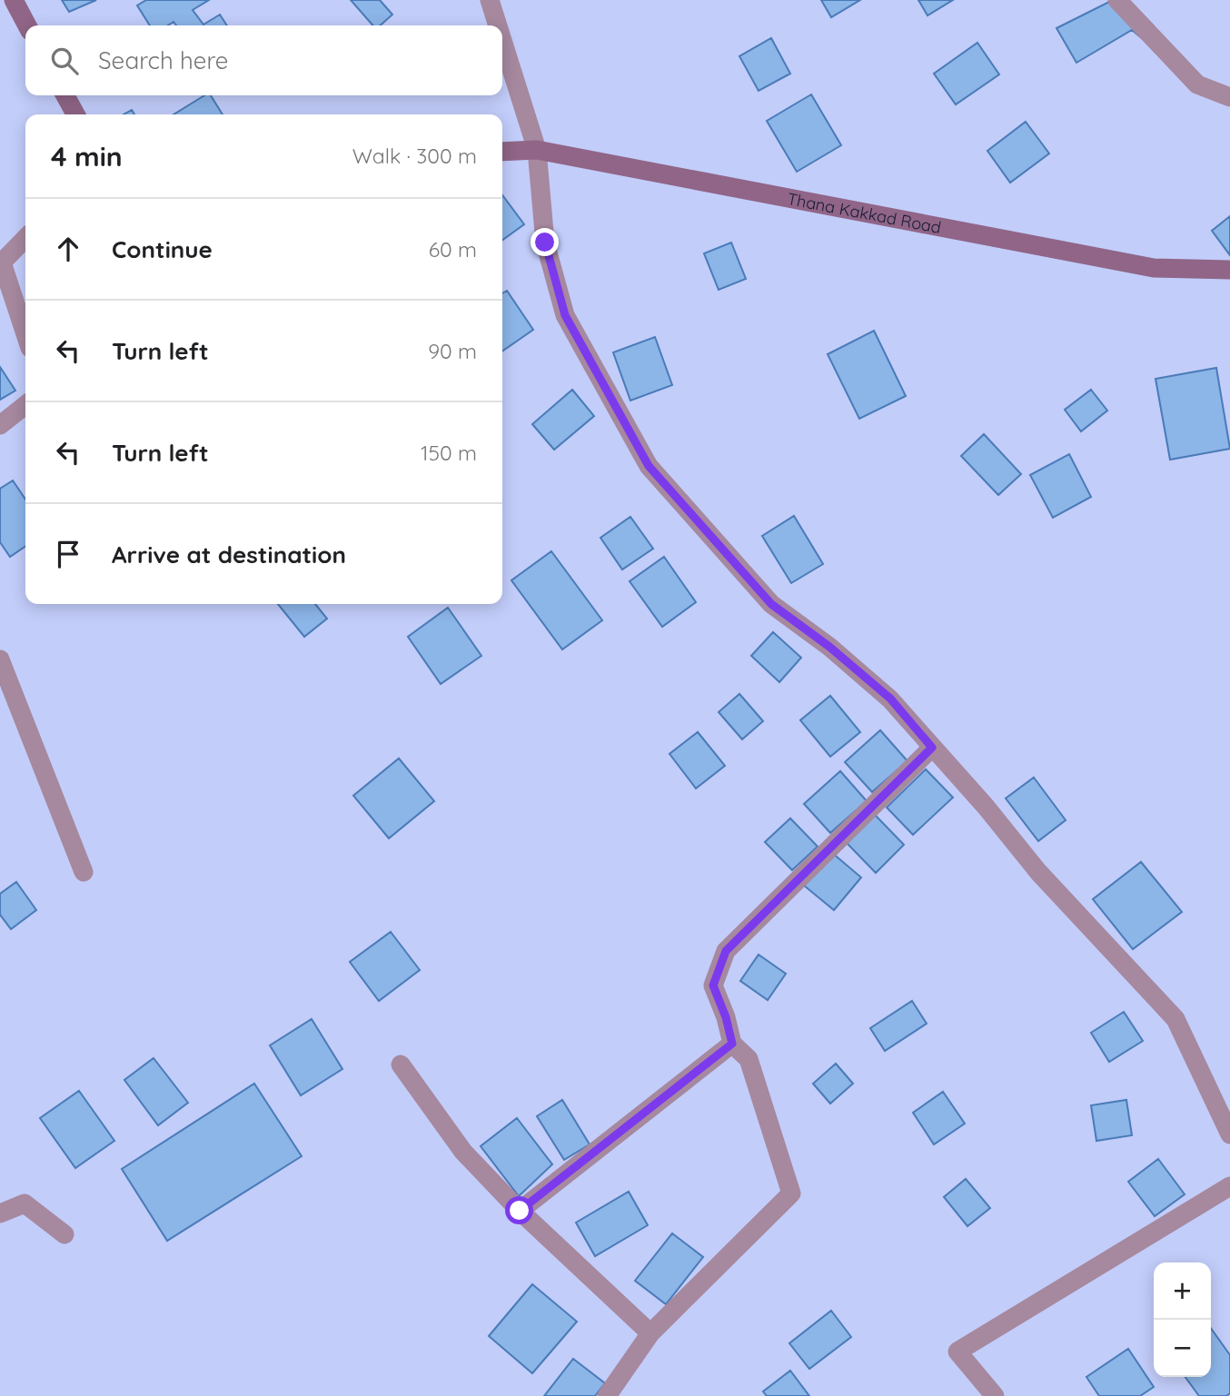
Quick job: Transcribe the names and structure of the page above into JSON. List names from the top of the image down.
{
  "streets": {
    "main road": ["Thana Kakkad Road"]
  },
  "page": {
    "search": "Search here",
    "heading": ["4 min", "Walk · 300 m"],
    "list": [
      ["Continue", "60 m"],
      ["Turn left", "90 m"],
      ["Turn left", "150 m"],
      "Arrive at destination"
    ],
    "map_buttons": ["+", "−"]
  }
}
